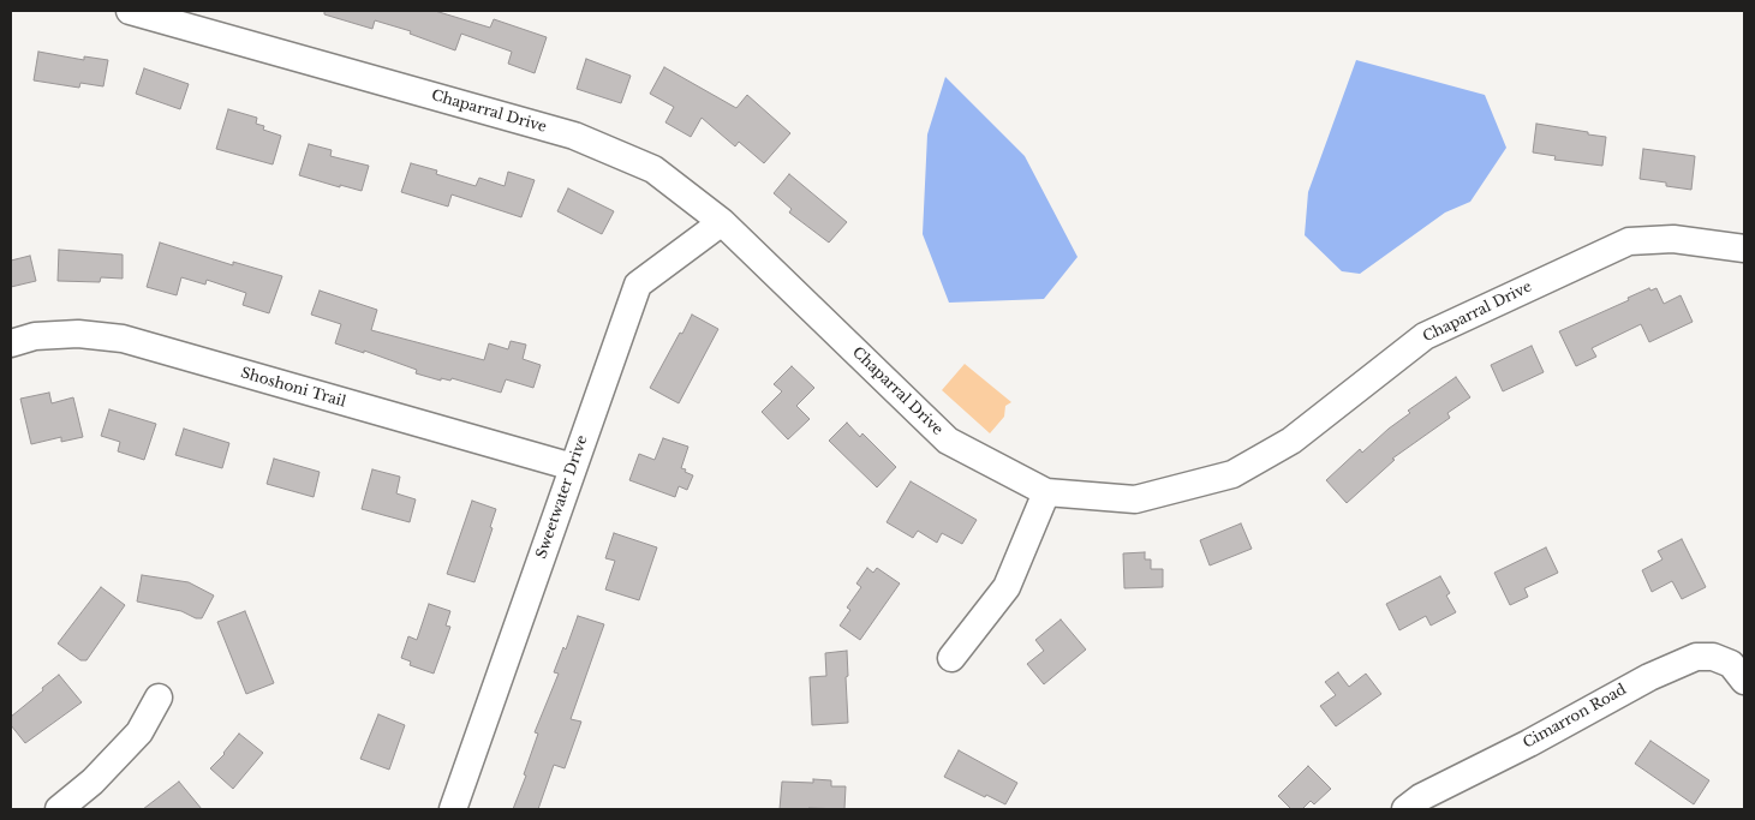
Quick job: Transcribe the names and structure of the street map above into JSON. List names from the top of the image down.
{
  "streets": {
    "street": [
      "Chaparral Drive",
      "Shoshoni Trail",
      "Sweetwater Drive",
      "Cimarron Road"
    ]
  },
  "crossings": [
    ["Chaparral Drive", "Sweetwater Drive"],
    ["Shoshoni Trail", "Sweetwater Drive"]
  ]
}
